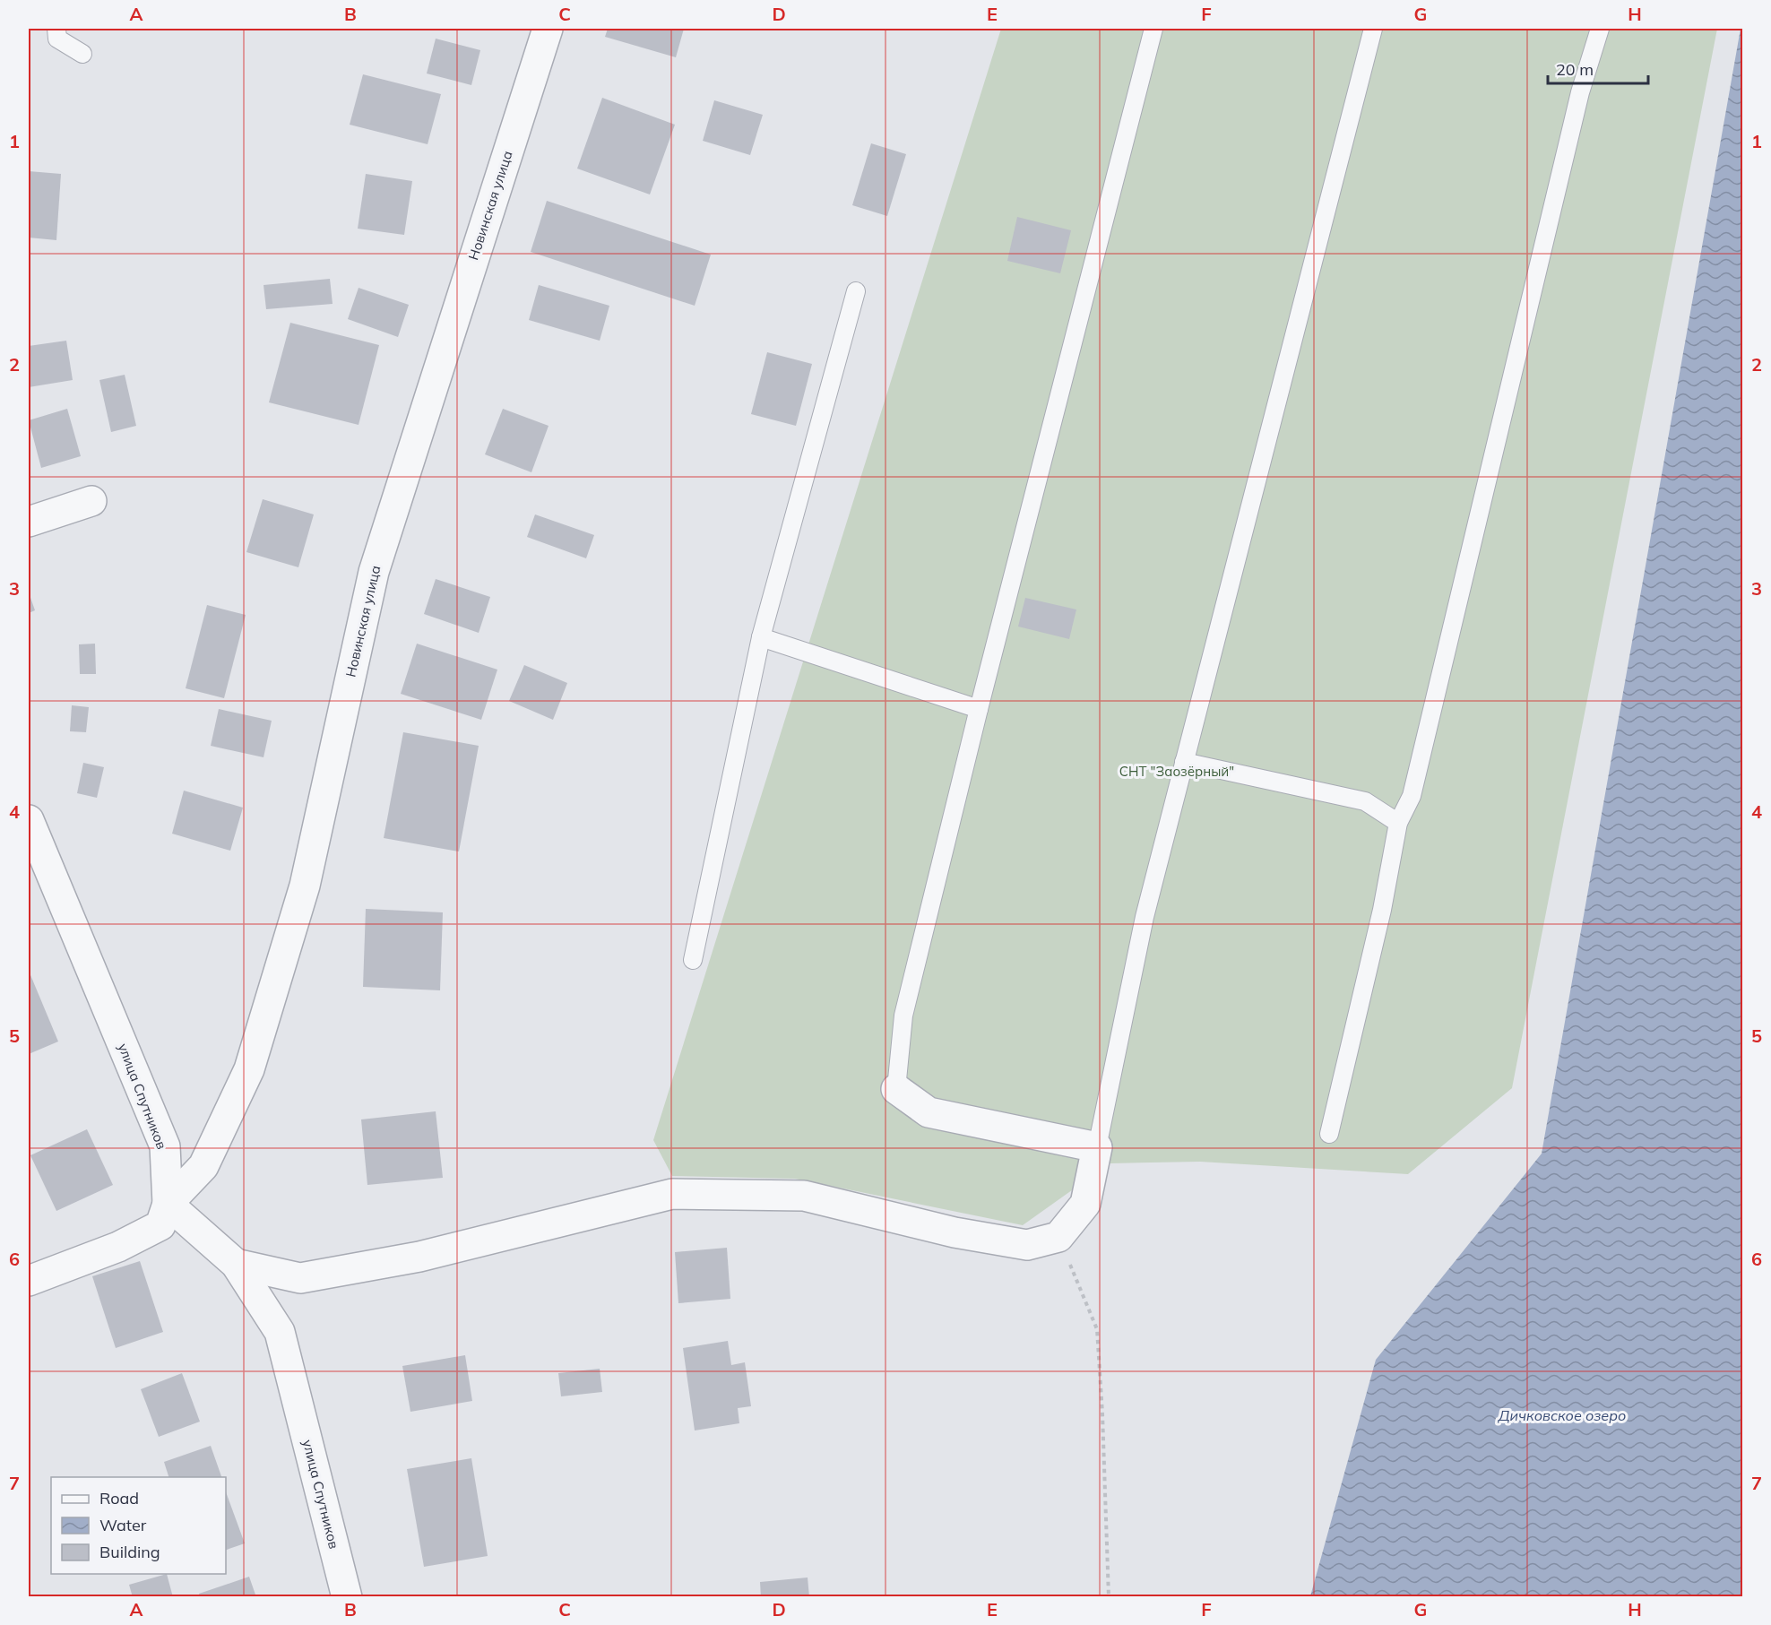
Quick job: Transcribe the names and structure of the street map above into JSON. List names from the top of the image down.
{
  "streets": {
    "street": ["Новинская улица", "улица Спутников"]
  },
  "crossings": [
    ["Новинская улица", "улица Спутников"]
  ],
  "water": ["Дичковское озеро"],
  "parks": ["СНТ \"Заозёрный\""],
  "legend": ["Road", "Water", "Building"],
  "scale_bar": "20 m",
  "grid": {
    "columns": [
      "A",
      "B",
      "C",
      "D",
      "E",
      "F",
      "G",
      "H"
    ],
    "rows": [
      "1",
      "2",
      "3",
      "4",
      "5",
      "6",
      "7"
    ]
  }
}
